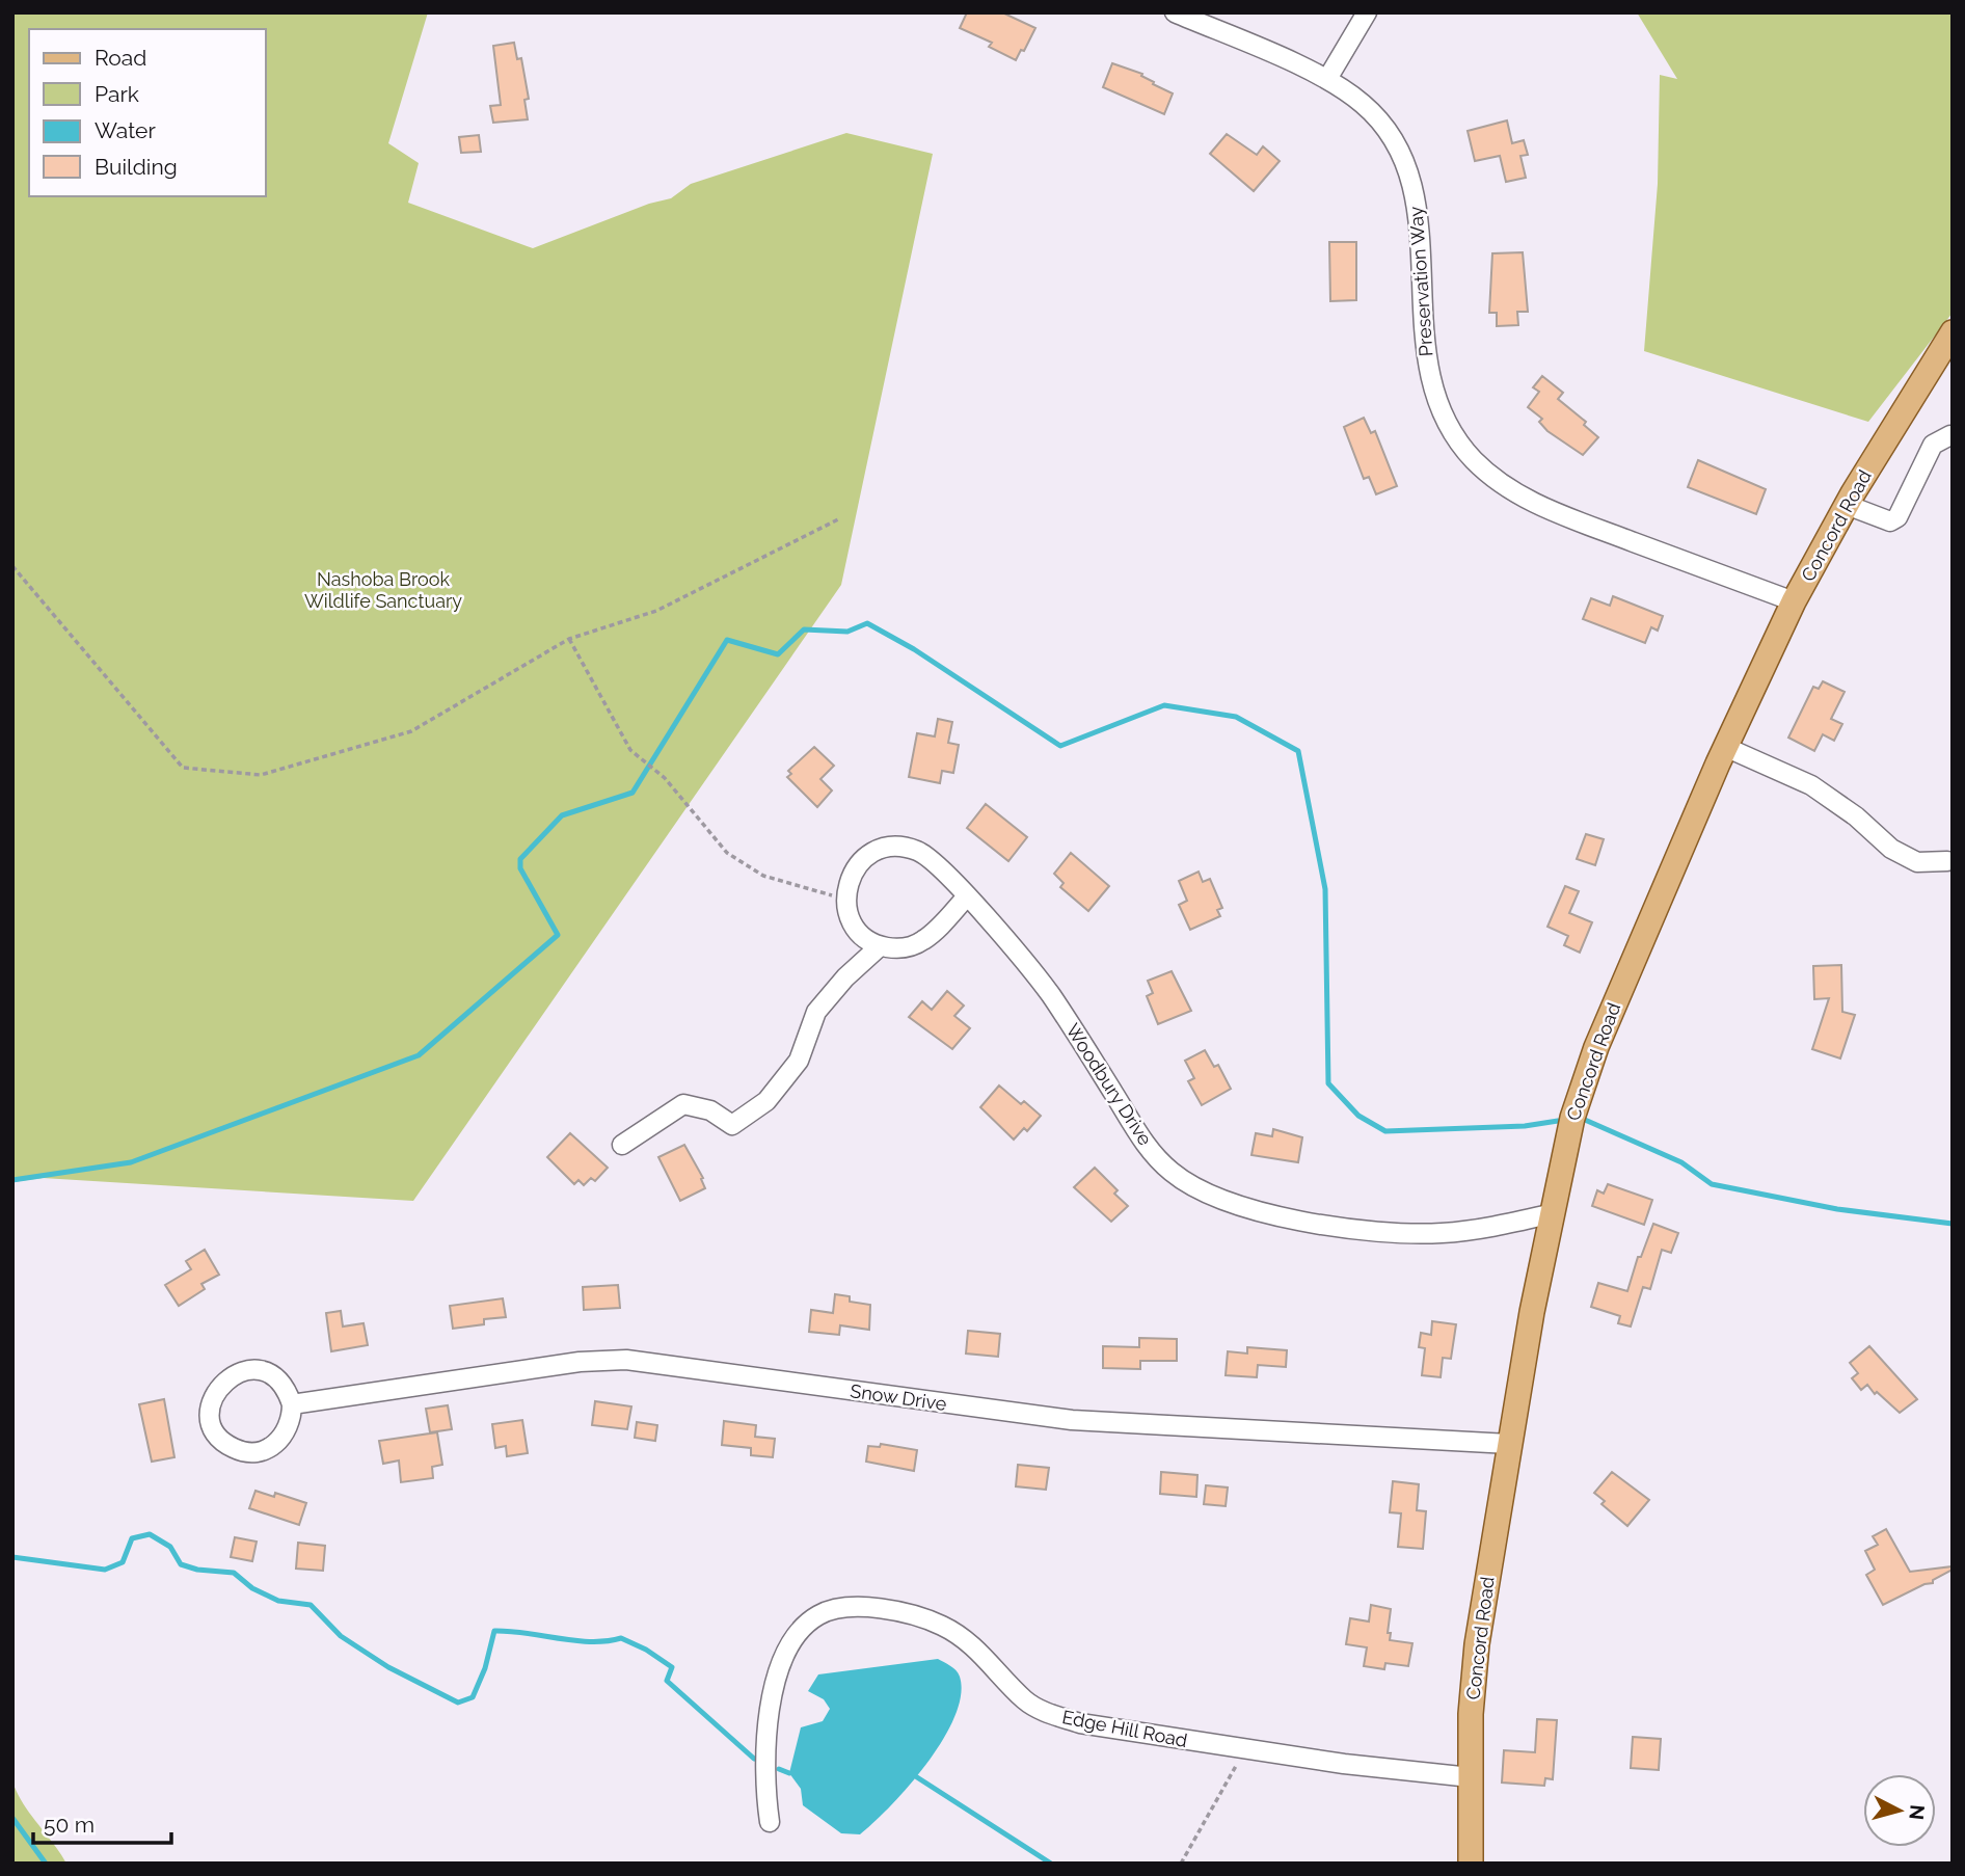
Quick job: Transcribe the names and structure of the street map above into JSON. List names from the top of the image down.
{
  "streets": {
    "main road": ["Concord Road"],
    "street": [
      "Preservation Way",
      "Woodbury Drive",
      "Snow Drive",
      "Edge Hill Road"
    ]
  },
  "crossings": [
    ["Preservation Way", "Concord Road"],
    ["Concord Road", "Woodbury Drive"],
    ["Concord Road", "Snow Drive"],
    ["Concord Road", "Edge Hill Road"]
  ],
  "parks": ["Nashoba Brook Wildlife Sanctuary"],
  "legend": [
    "Road",
    "Park",
    "Water",
    "Building"
  ],
  "scale_bar": "50 m",
  "north": "right"
}
